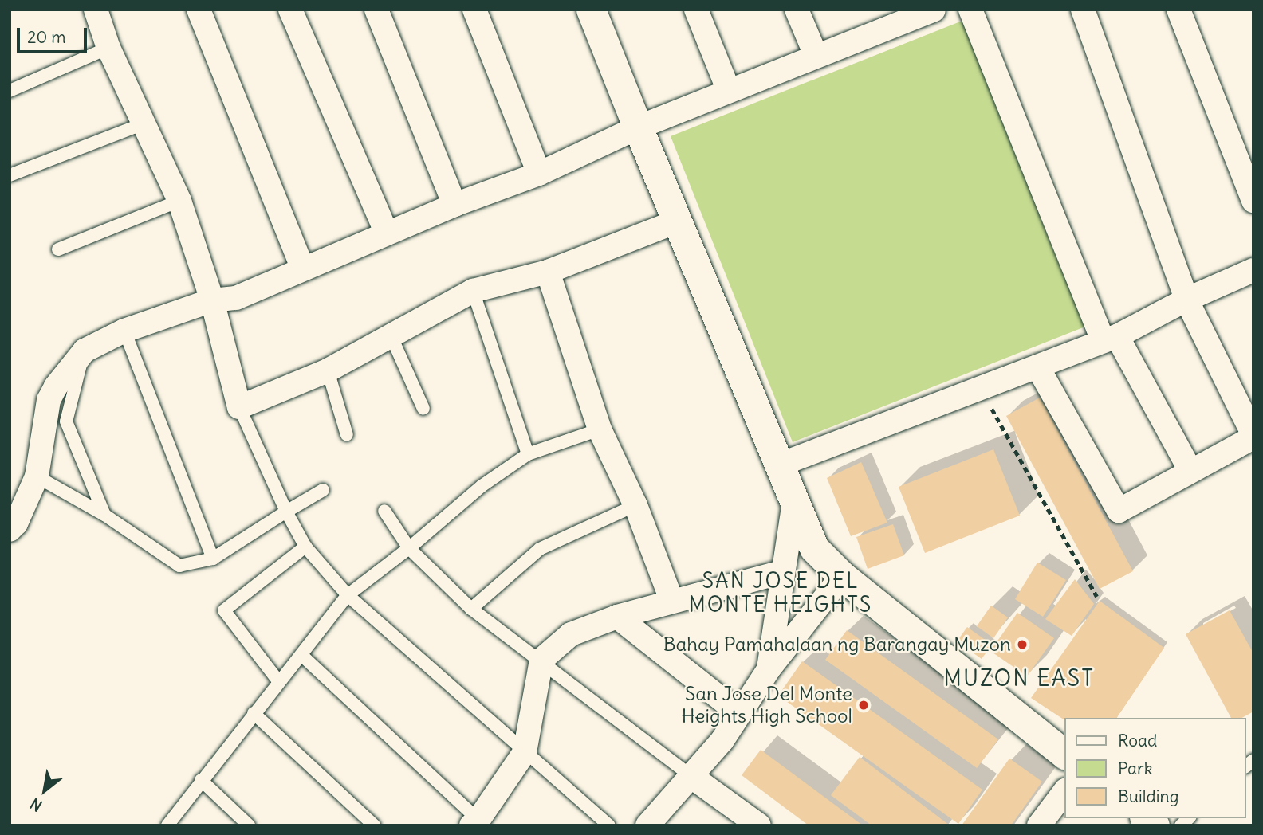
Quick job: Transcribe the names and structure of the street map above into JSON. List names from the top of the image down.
{
  "districts": ["SAN JOSE DEL MONTE HEIGHTS", "MUZON EAST"],
  "places": ["Bahay Pamahalaan ng Barangay Muzon", "San Jose Del Monte Heights High School"],
  "legend": ["Road", "Park", "Building"],
  "scale_bar": "20 m",
  "north": "bottom left"
}
